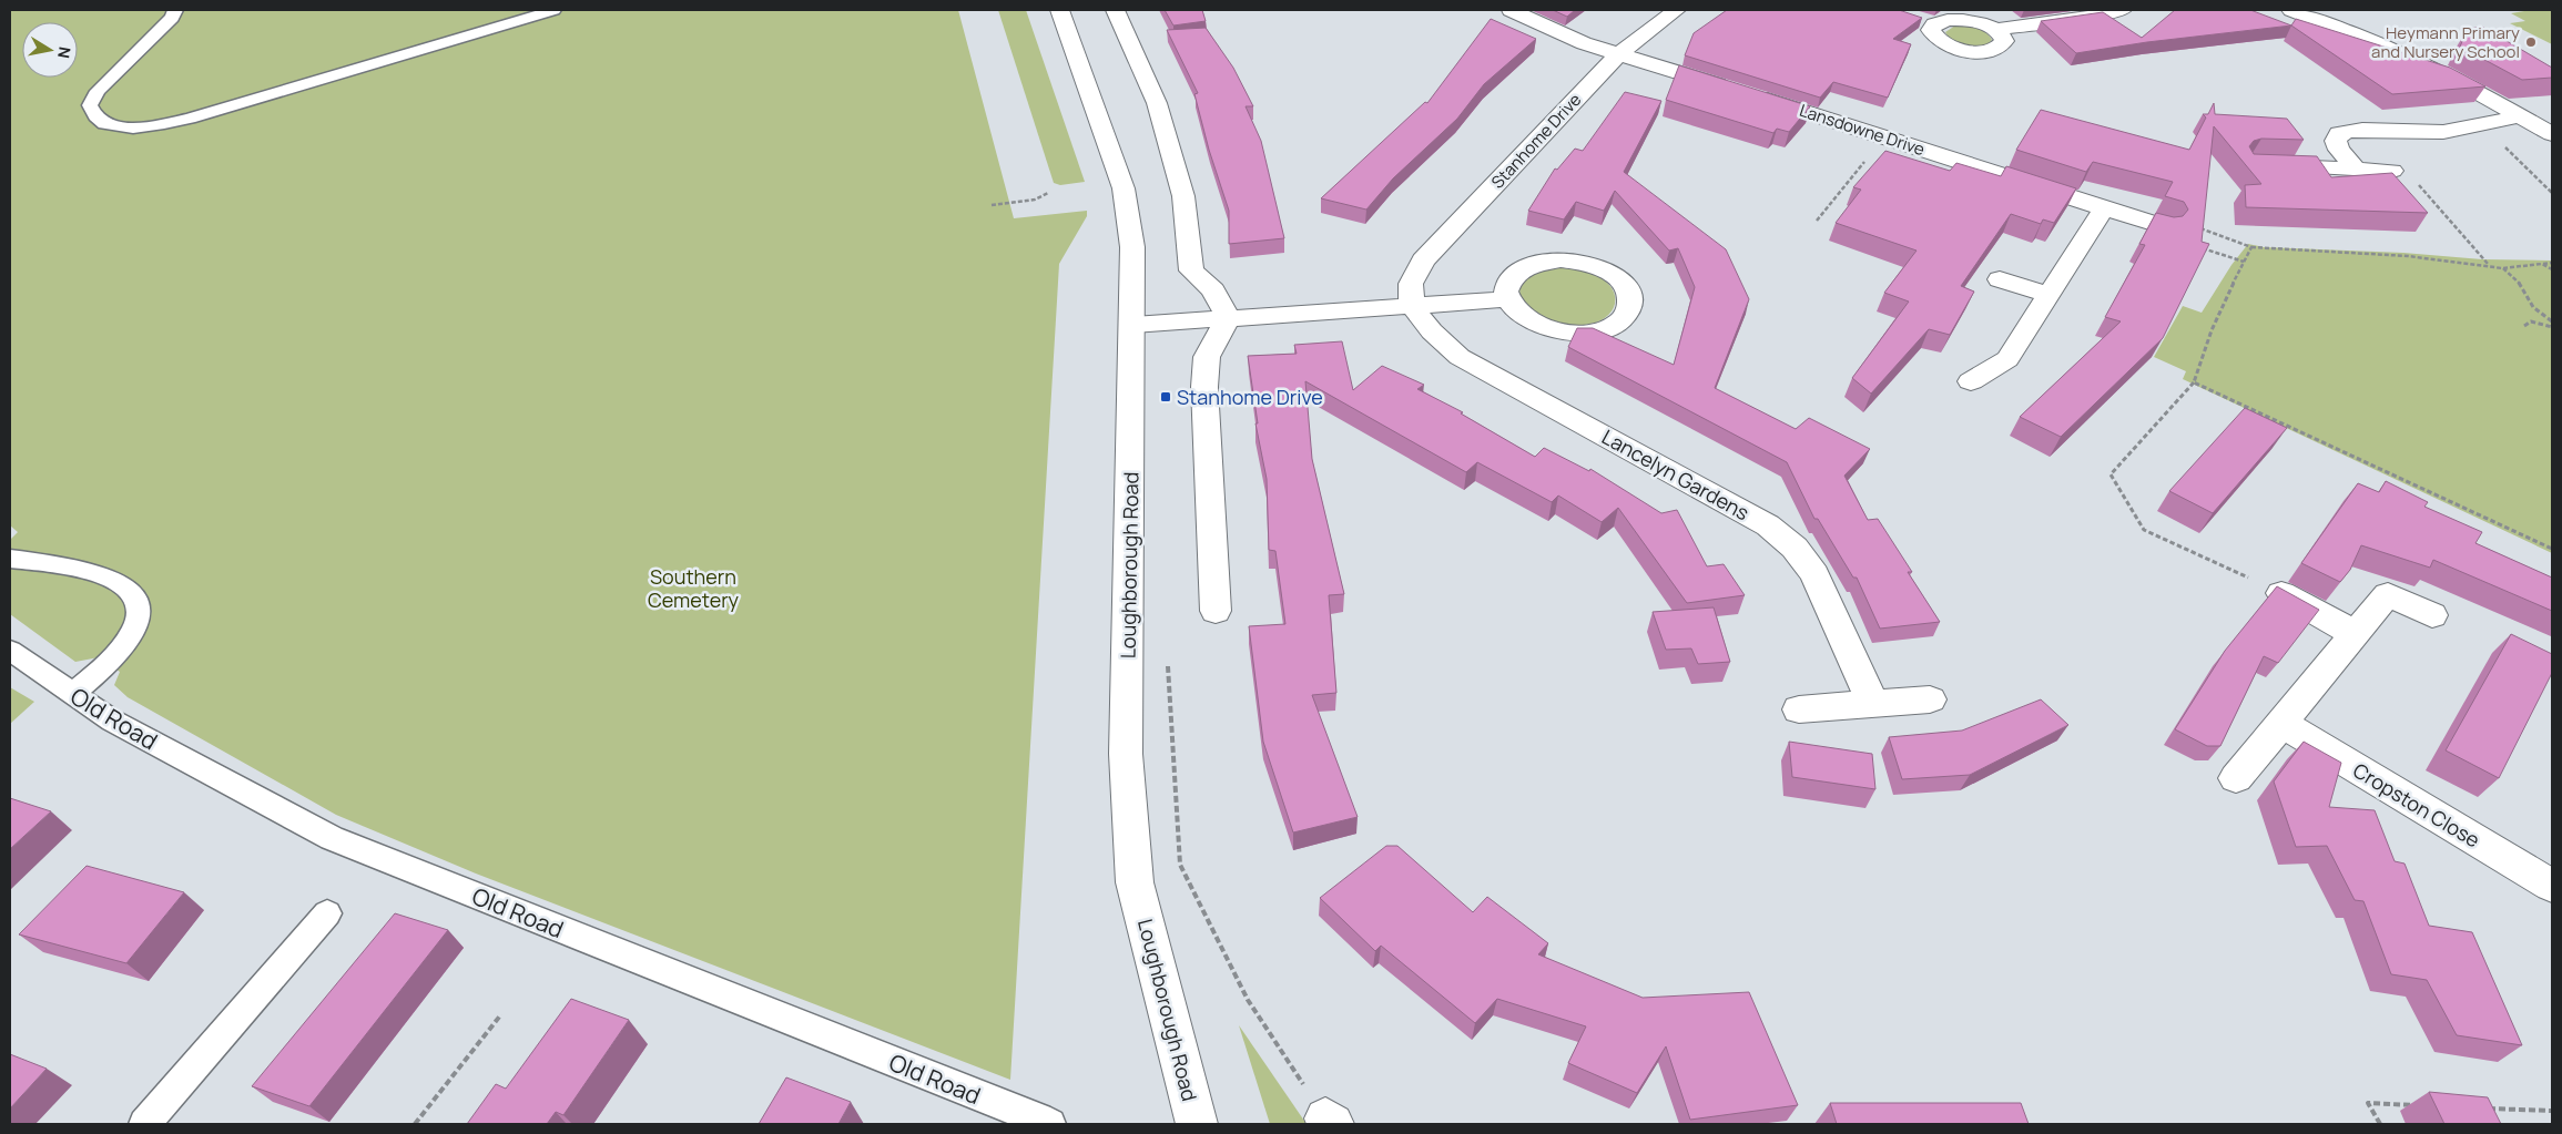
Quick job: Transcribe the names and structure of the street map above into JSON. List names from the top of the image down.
{
  "streets": {
    "street": [
      "Lansdowne Drive",
      "Stanhome Drive",
      "Lancelyn Gardens",
      "Loughborough Road",
      "Cropston Close"
    ],
    "lane": ["Old Road"]
  },
  "crossings": [
    ["Lansdowne Drive", "Stanhome Drive"],
    ["Stanhome Drive", "Lancelyn Gardens"]
  ],
  "parks": ["Southern Cemetery"],
  "places": {
    "other": ["Heymann Primary and Nursery School"],
    "transit": ["Stanhome Drive"]
  },
  "north": "right"
}
